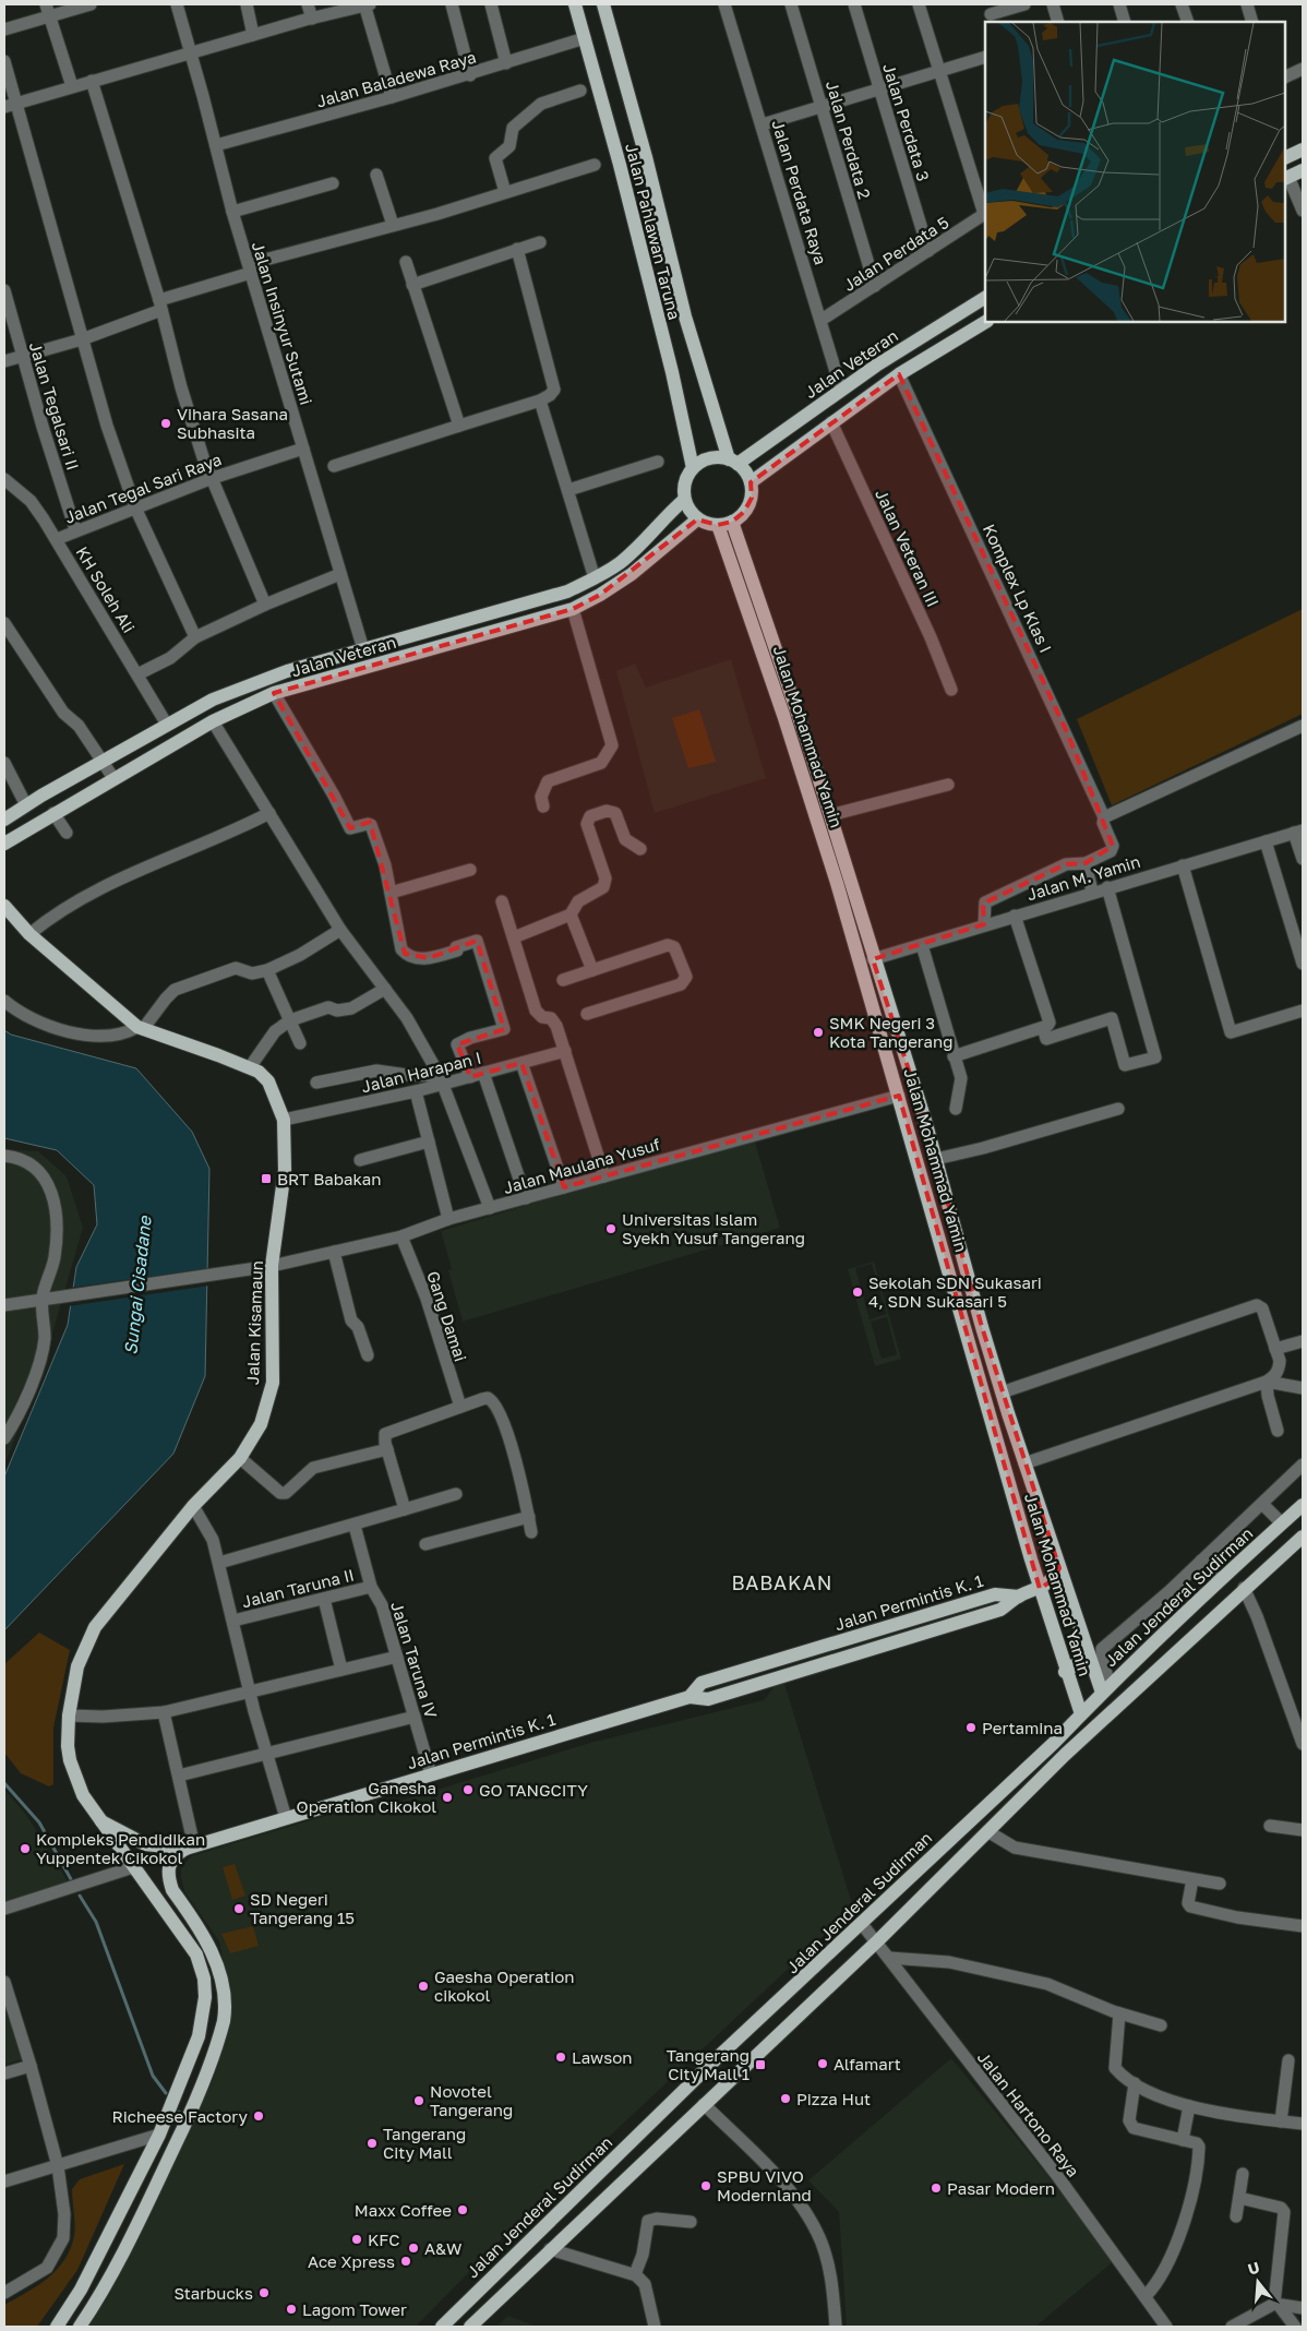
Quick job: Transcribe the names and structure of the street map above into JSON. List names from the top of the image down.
{
  "streets": {
    "main road": [
      "Jalan Pahlawan Taruna",
      "Jalan Veteran",
      "Jalan Mohammad Yamin",
      "Jalan Kisamaun",
      "Jalan Jenderal Sudirman",
      "Jalan Permintis K. 1"
    ],
    "street": [
      "Jalan Baladewa Raya",
      "Jalan Perdata 3",
      "Jalan Perdata 2",
      "Jalan Perdata Raya",
      "Jalan Perdata 5",
      "Jalan Insinyur Sutami",
      "Jalan Tegalsari II",
      "Jalan Tegal Sari Raya",
      "Jalan Veteran III",
      "Komplex Lp Klas I",
      "KH Soleh Ali",
      "Jalan M. Yamin",
      "Jalan Harapan I",
      "Jalan Maulana Yusuf",
      "Gang Damai",
      "Jalan Taruna II",
      "Jalan Taruna IV",
      "Jalan Hartono Raya"
    ]
  },
  "crossings": [
    ["Jalan Baladewa Raya", "Jalan Pahlawan Taruna"],
    ["Jalan Baladewa Raya", "Jalan Insinyur Sutami"],
    ["Jalan Perdata 3", "Jalan Perdata 5"],
    ["Jalan Perdata 2", "Jalan Perdata 5"],
    ["Jalan Perdata Raya", "Jalan Perdata 5"],
    ["Jalan Perdata Raya", "Jalan Veteran"],
    ["Jalan Pahlawan Taruna", "Jalan Veteran"],
    ["Jalan Pahlawan Taruna", "Jalan Mohammad Yamin"],
    ["Jalan Insinyur Sutami", "Jalan Veteran"],
    ["Jalan Insinyur Sutami", "Jalan Tegal Sari Raya"],
    ["Jalan Veteran", "KH Soleh Ali"],
    ["Jalan Veteran", "Jalan Mohammad Yamin"],
    ["Jalan Tegalsari II", "Jalan Tegal Sari Raya"],
    ["Jalan Tegal Sari Raya", "KH Soleh Ali"],
    ["Jalan Mohammad Yamin", "Jalan M. Yamin"],
    ["Jalan Mohammad Yamin", "Jalan Maulana Yusuf"],
    ["Jalan Mohammad Yamin", "Jalan Jenderal Sudirman"],
    ["Jalan Mohammad Yamin", "Jalan Permintis K. 1"],
    ["Jalan Harapan I", "Jalan Kisamaun"],
    ["Jalan Maulana Yusuf", "Gang Damai"],
    ["Jalan Maulana Yusuf", "Jalan Kisamaun"],
    ["Jalan Kisamaun", "Jalan Permintis K. 1"],
    ["Jalan Taruna II", "Jalan Taruna IV"],
    ["Jalan Jenderal Sudirman", "Jalan Hartono Raya"],
    ["Jalan Permintis K. 1", "Jalan Taruna IV"]
  ],
  "districts": ["BABAKAN"],
  "water": ["Sungai Cisadane"],
  "places": {
    "other": [
      "Vihara Sasana Subhasita",
      "SMK Negeri 3 Kota Tangerang",
      "Universitas Islam Syekh Yusuf Tangerang",
      "Sekolah SDN Sukasari 4, SDN Sukasari 5",
      "Pertamina",
      "GO TANGCITY",
      "Ganesha Operation Cikokol",
      "Kompleks Pendidikan Yuppentek Cikokol",
      "SD Negeri Tangerang 15",
      "Gaesha Operation cikokol",
      "Lawson",
      "Alfamart",
      "Pizza Hut",
      "Novotel Tangerang",
      "Richeese Factory",
      "Tangerang City Mall",
      "SPBU VIVO Modernland",
      "Pasar Modern",
      "Maxx Coffee",
      "KFC",
      "A&W",
      "Ace Xpress",
      "Starbucks",
      "Lagom Tower"
    ],
    "transit": ["BRT Babakan", "Tangerang City Mall 1"]
  },
  "north": "top"
}
